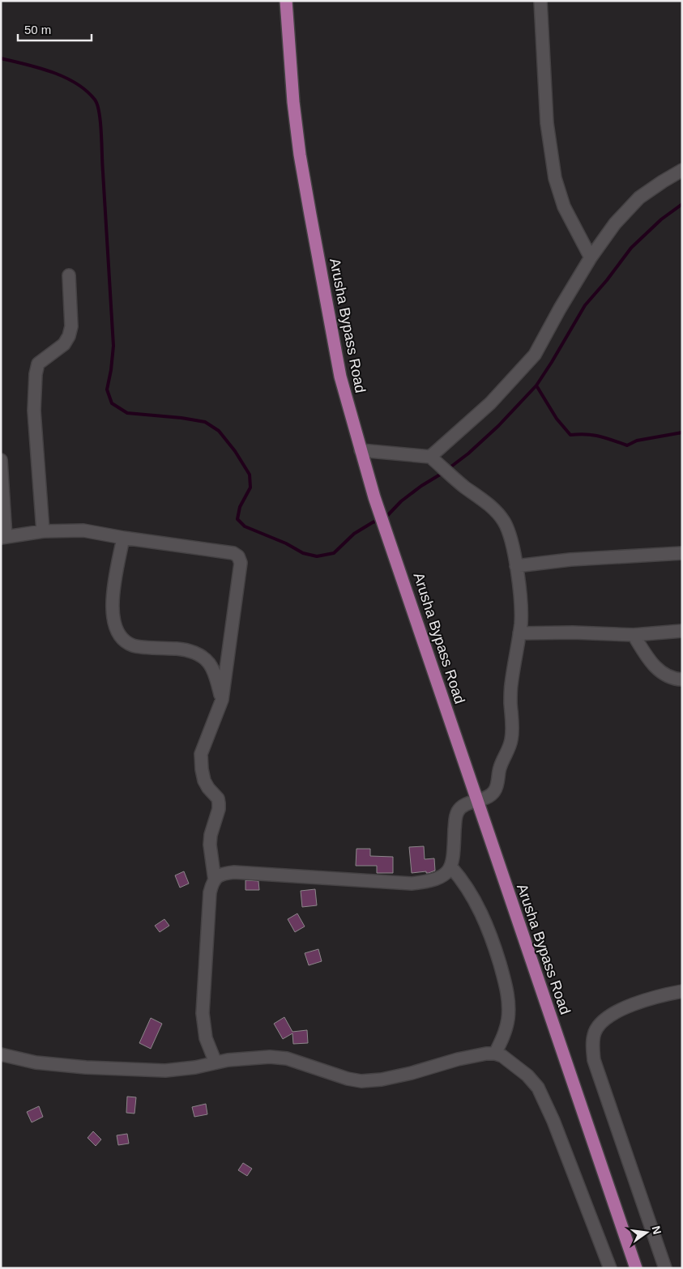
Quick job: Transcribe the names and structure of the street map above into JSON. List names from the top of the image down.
{
  "streets": {
    "main road": ["Arusha Bypass Road"]
  },
  "scale_bar": "50 m",
  "north": "right"
}
